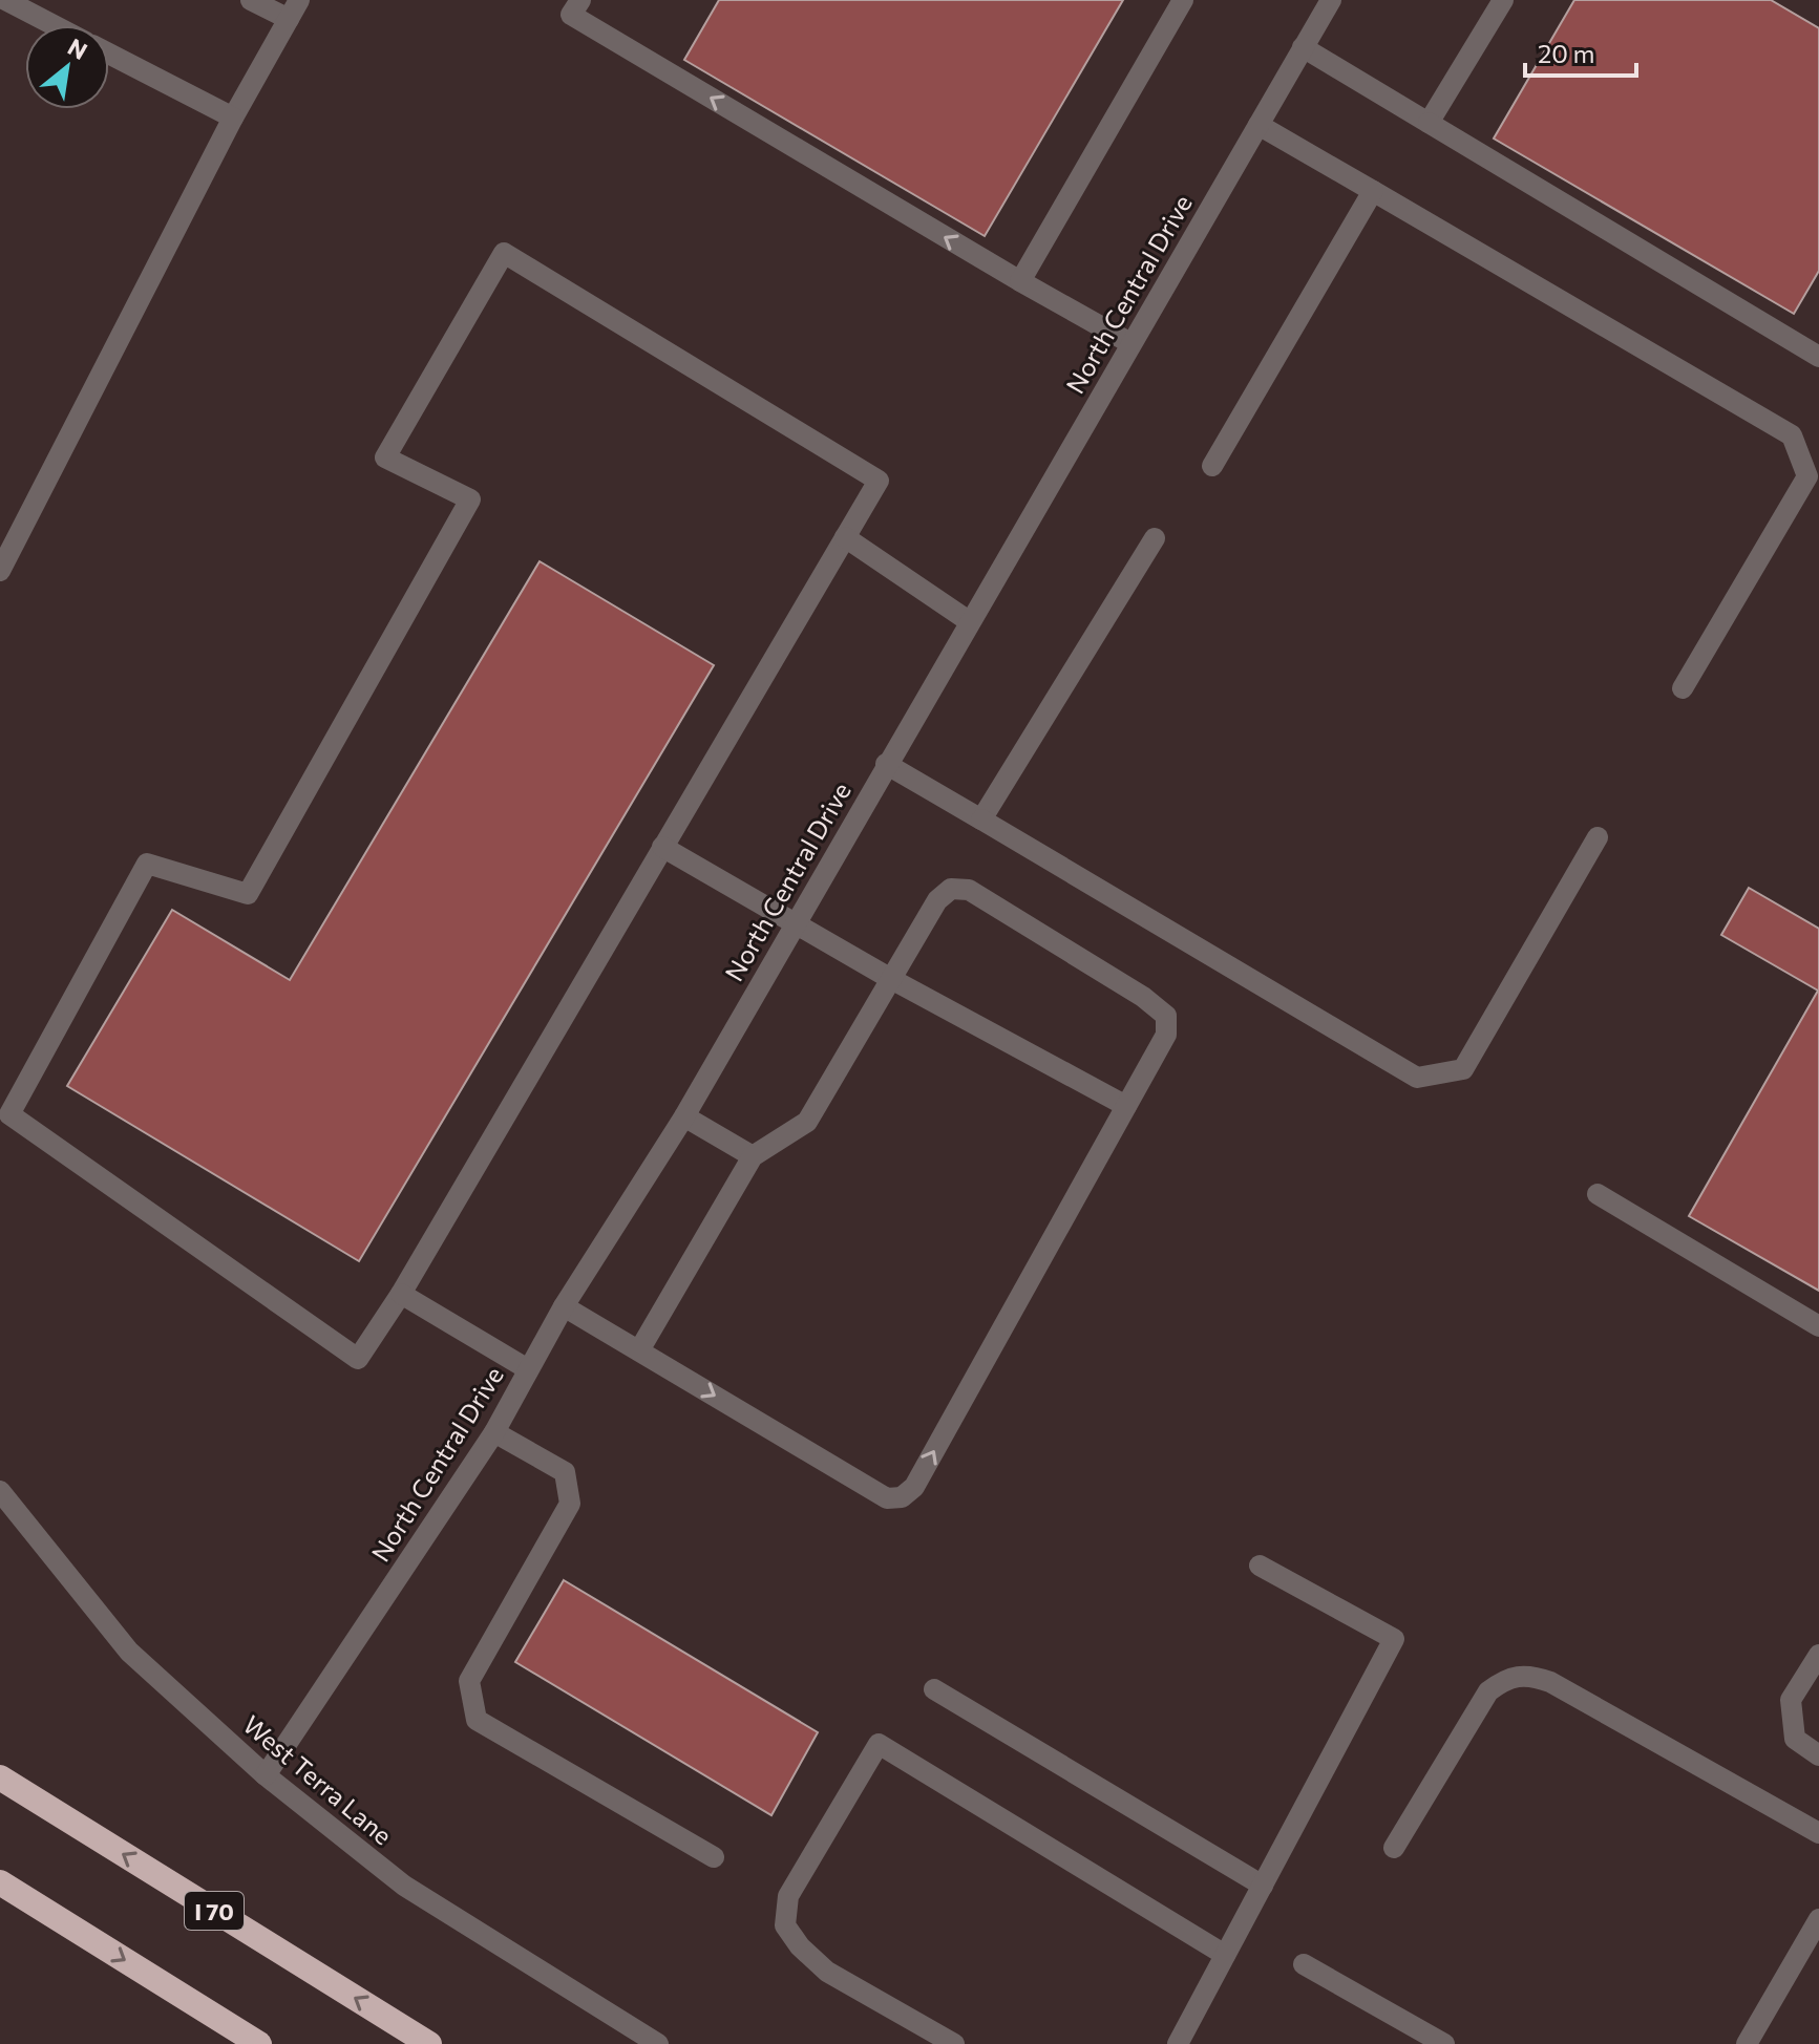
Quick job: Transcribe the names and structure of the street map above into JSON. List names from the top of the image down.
{
  "streets": {
    "highway": ["I 70"],
    "street": ["North Central Drive", "West Terra Lane"]
  },
  "crossings": [
    ["North Central Drive", "West Terra Lane"]
  ],
  "scale_bar": "20 m",
  "north": "top right"
}
